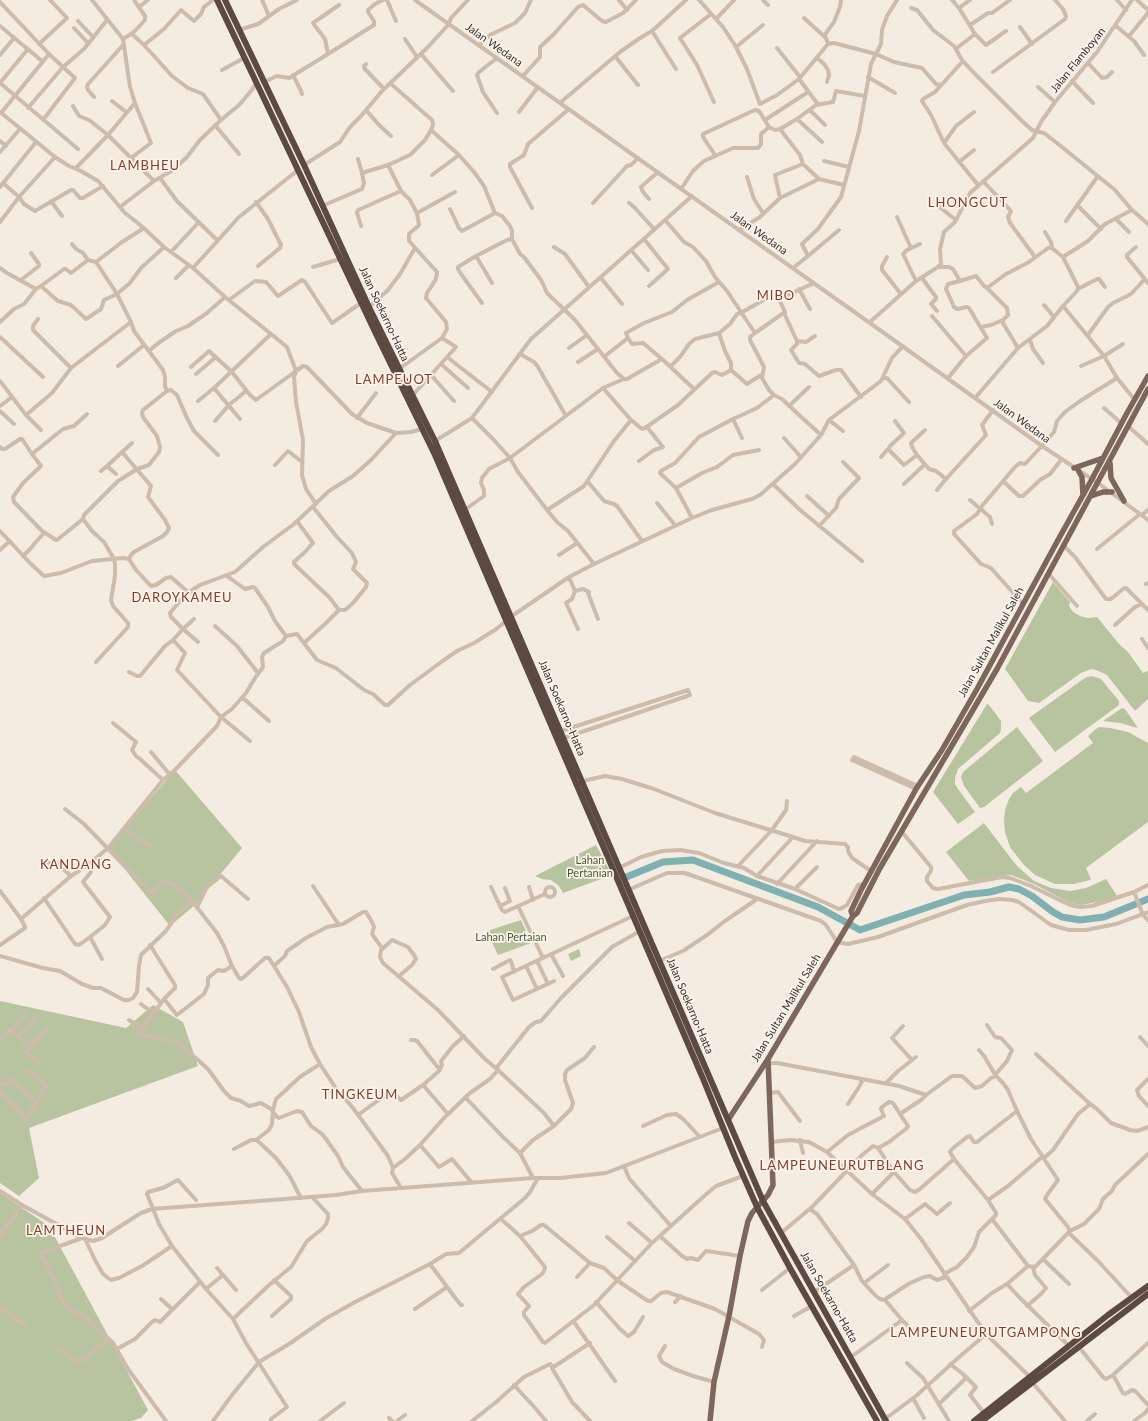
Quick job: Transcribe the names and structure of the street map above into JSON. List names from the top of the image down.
{
  "streets": {
    "highway": ["Jalan Soekarno-Hatta"],
    "main road": ["Jalan Sultan Malikul Saleh"],
    "street": ["Jalan Wedana", "Jalan Flamboyan"]
  },
  "crossings": [
    ["Jalan Wedana", "Jalan Sultan Malikul Saleh"],
    ["Jalan Soekarno-Hatta", "Jalan Sultan Malikul Saleh"]
  ],
  "districts": [
    "LAMBHEU",
    "LHONGCUT",
    "MIBO",
    "LAMPEUOT",
    "DAROYKAMEU",
    "KANDANG",
    "TINGKEUM",
    "LAMPEUNEURUTBLANG",
    "LAMTHEUN",
    "LAMPEUNEURUTGAMPONG"
  ],
  "parks": ["Lahan Pertanian", "Lahan Pertaian"]
}
